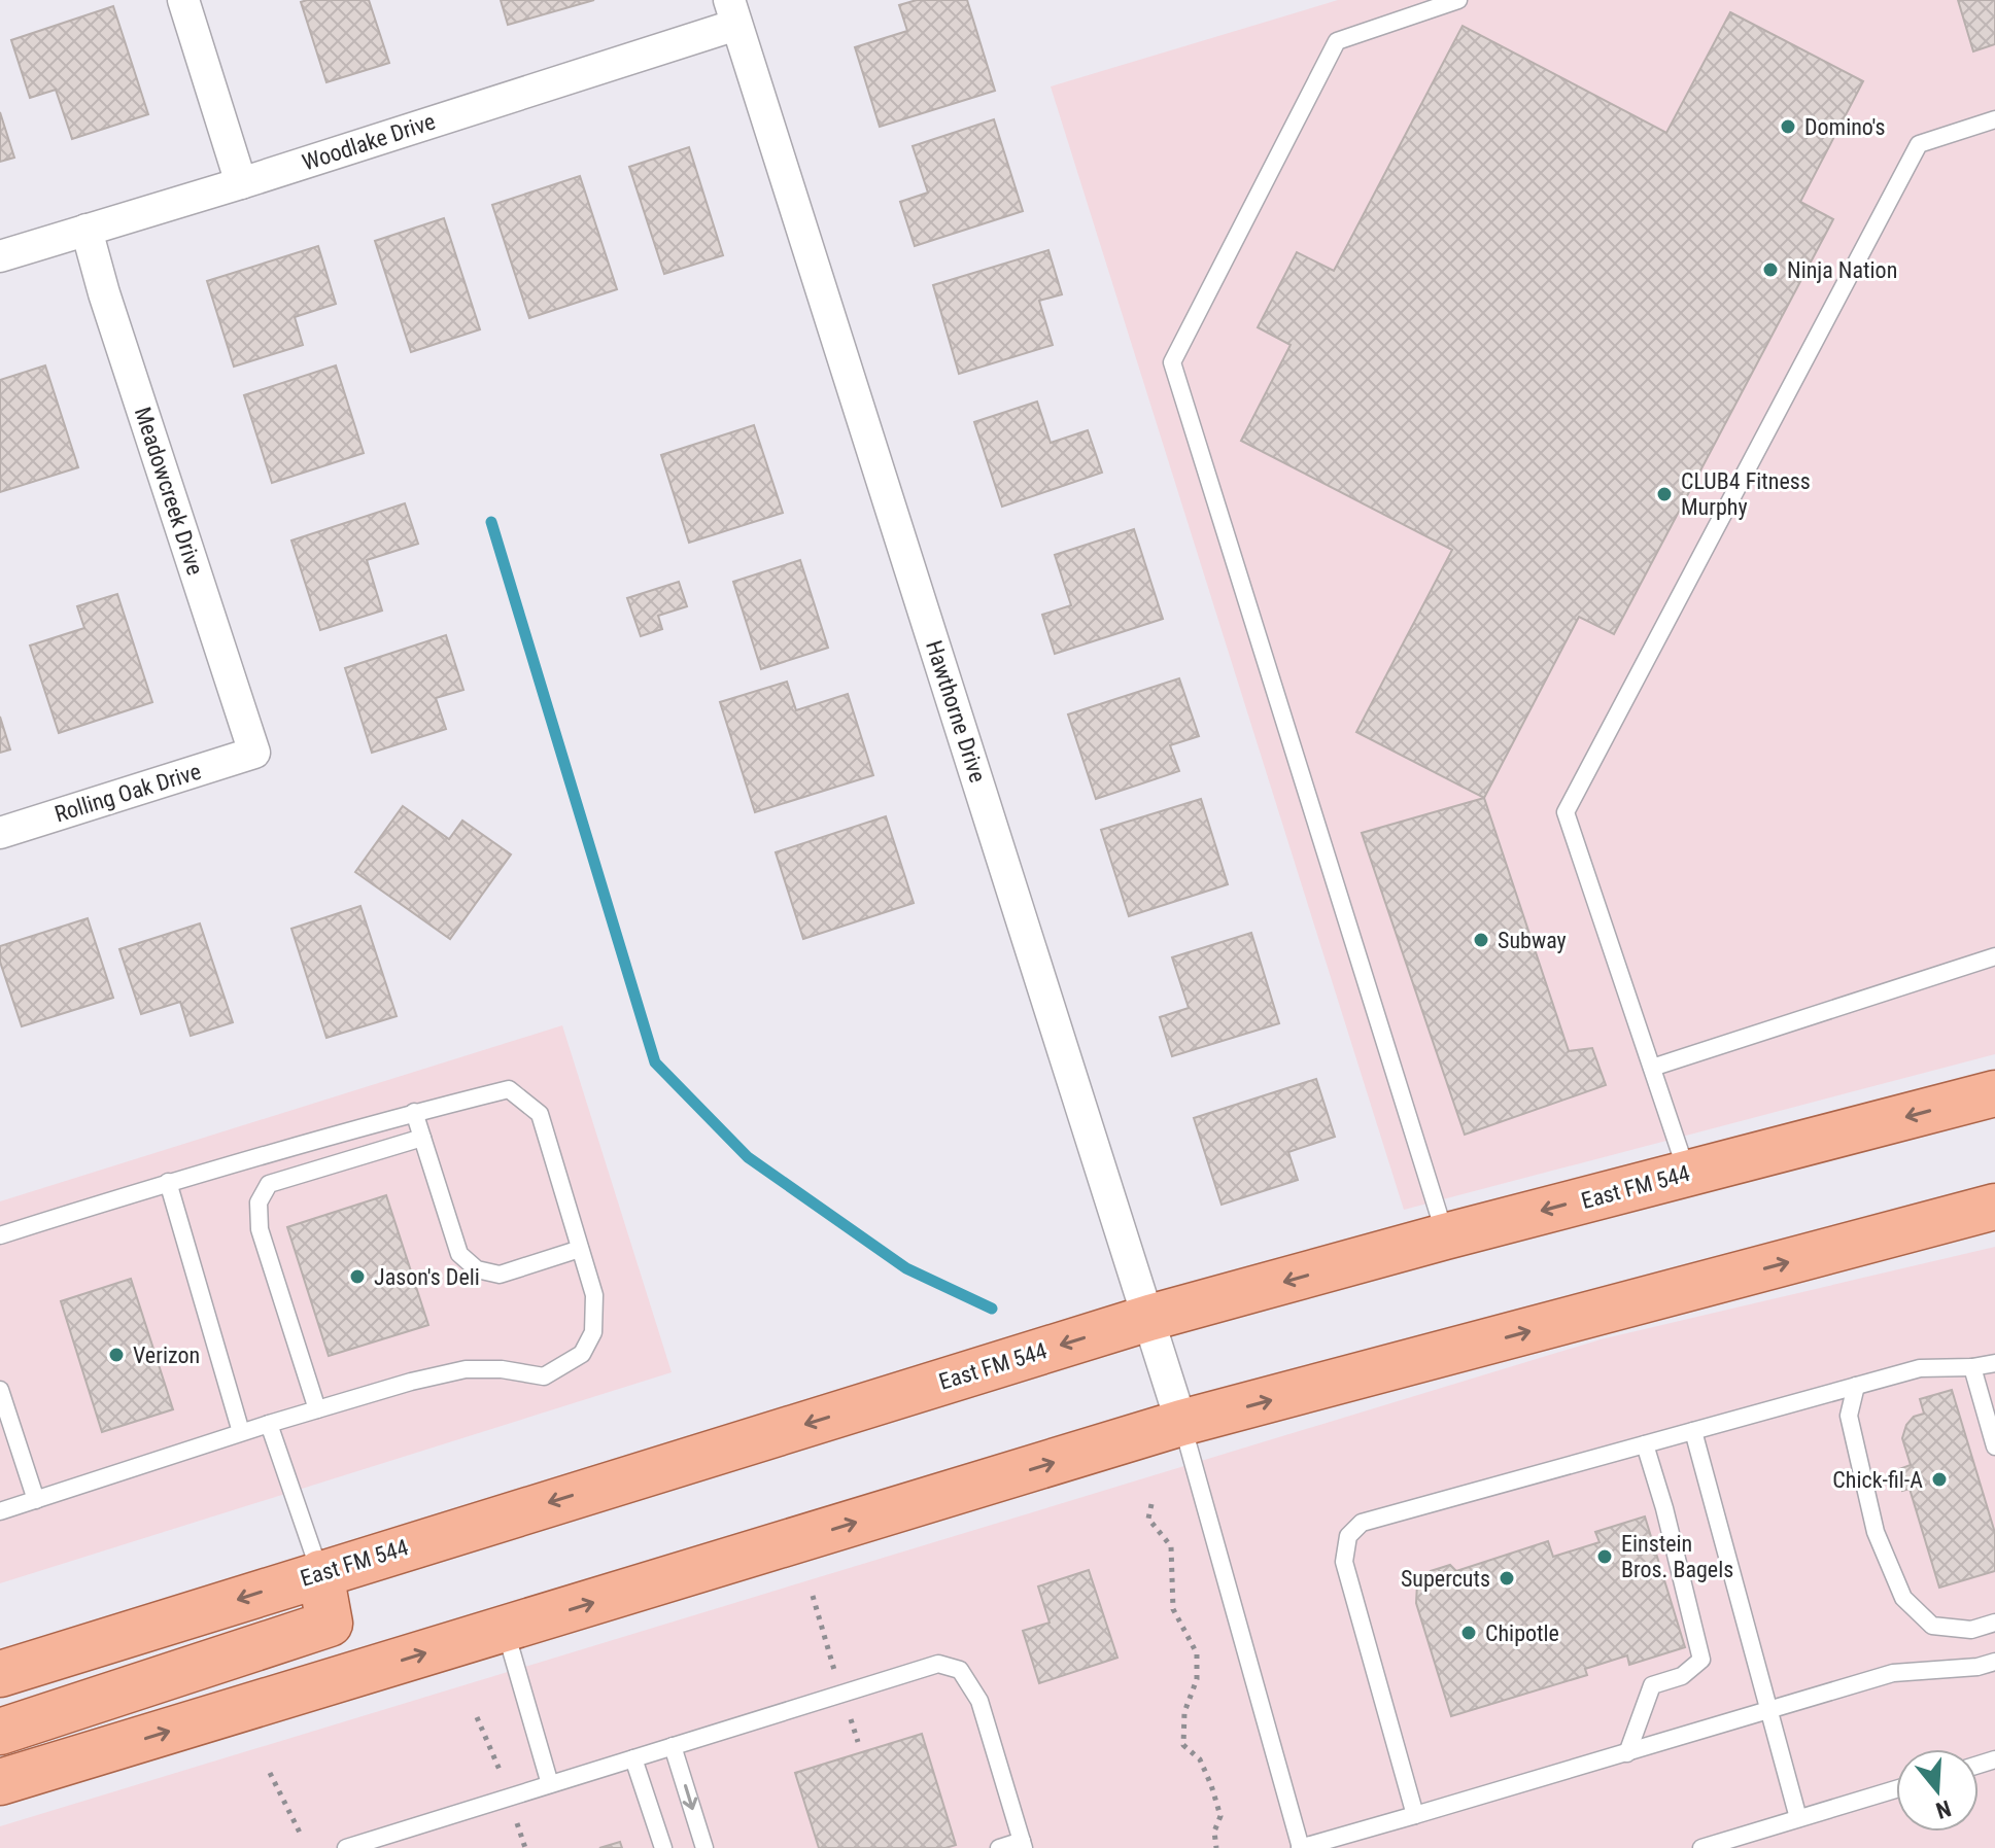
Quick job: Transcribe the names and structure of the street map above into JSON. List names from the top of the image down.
{
  "streets": {
    "main road": ["East FM 544"],
    "street": [
      "Woodlake Drive",
      "Meadowcreek Drive",
      "Hawthorne Drive",
      "Rolling Oak Drive"
    ]
  },
  "crossings": [
    ["Woodlake Drive", "Meadowcreek Drive"],
    ["Woodlake Drive", "Hawthorne Drive"],
    ["Meadowcreek Drive", "Rolling Oak Drive"],
    ["Hawthorne Drive", "East FM 544"]
  ],
  "places": [
    "Domino's",
    "Ninja Nation",
    "CLUB4 Fitness Murphy",
    "Subway",
    "Jason's Deli",
    "Verizon",
    "Chick-fil-A",
    "Einstein Bros. Bagels",
    "Supercuts",
    "Chipotle"
  ],
  "north": "bottom"
}
